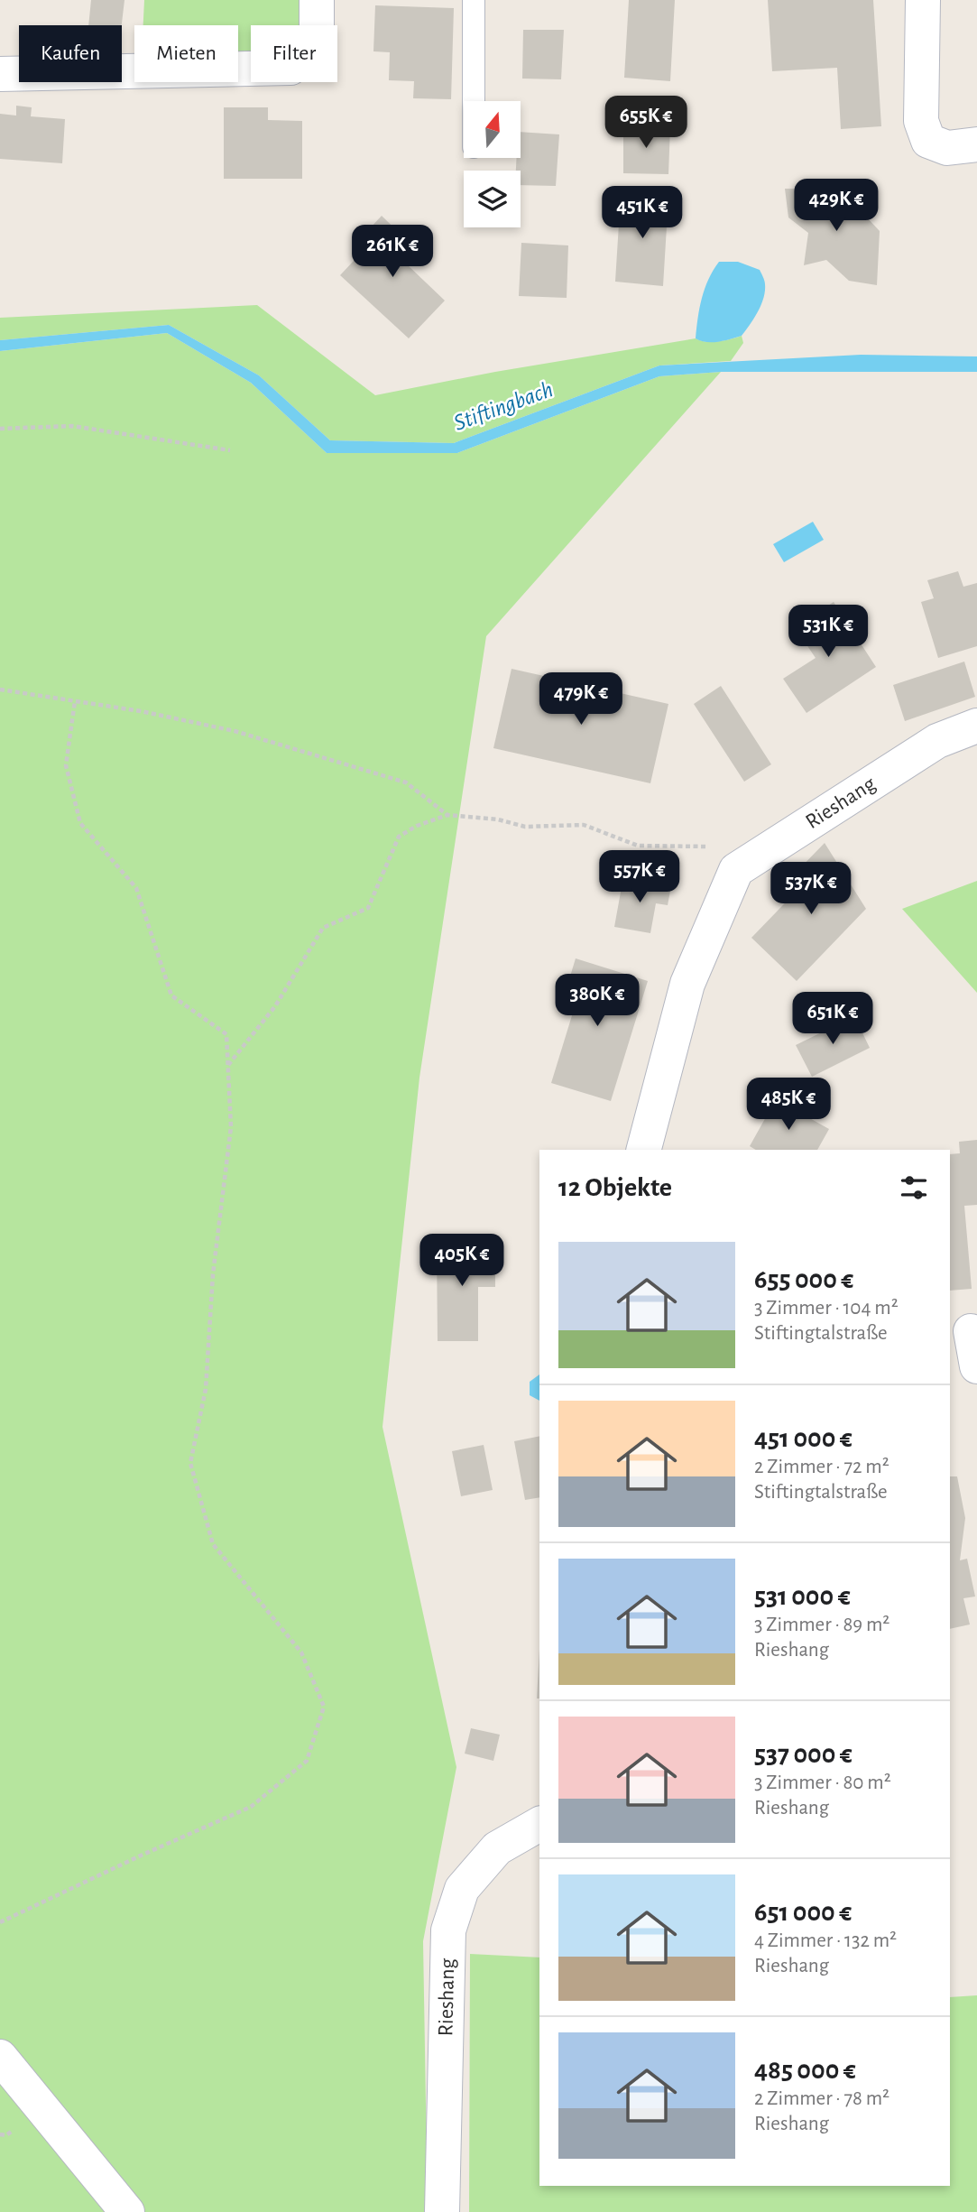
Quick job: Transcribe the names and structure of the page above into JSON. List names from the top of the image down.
{
  "streets": {
    "street": ["Rieshang"]
  },
  "water": ["Stiftingbach"],
  "north": "top",
  "page": {
    "chip": ["Kaufen", "Mieten", "Filter"],
    "price": [
      "655K €",
      "429K €",
      "451K €",
      "261K €",
      "531K €",
      "479K €",
      "557K €",
      "537K €",
      "380K €",
      "651K €",
      "485K €",
      "405K €"
    ],
    "heading": "12 Objekte",
    "list": [
      {
        "name": "655 000 €",
        "note": "3 Zimmer · 104 m² · Stiftingtalstraße"
      },
      {
        "name": "451 000 €",
        "note": "2 Zimmer · 72 m² · Stiftingtalstraße"
      },
      {
        "name": "531 000 €",
        "note": "3 Zimmer · 89 m² · Rieshang"
      },
      {
        "name": "537 000 €",
        "note": "3 Zimmer · 80 m² · Rieshang"
      },
      {
        "name": "651 000 €",
        "note": "4 Zimmer · 132 m² · Rieshang"
      },
      {
        "name": "485 000 €",
        "note": "2 Zimmer · 78 m² · Rieshang"
      }
    ]
  }
}
